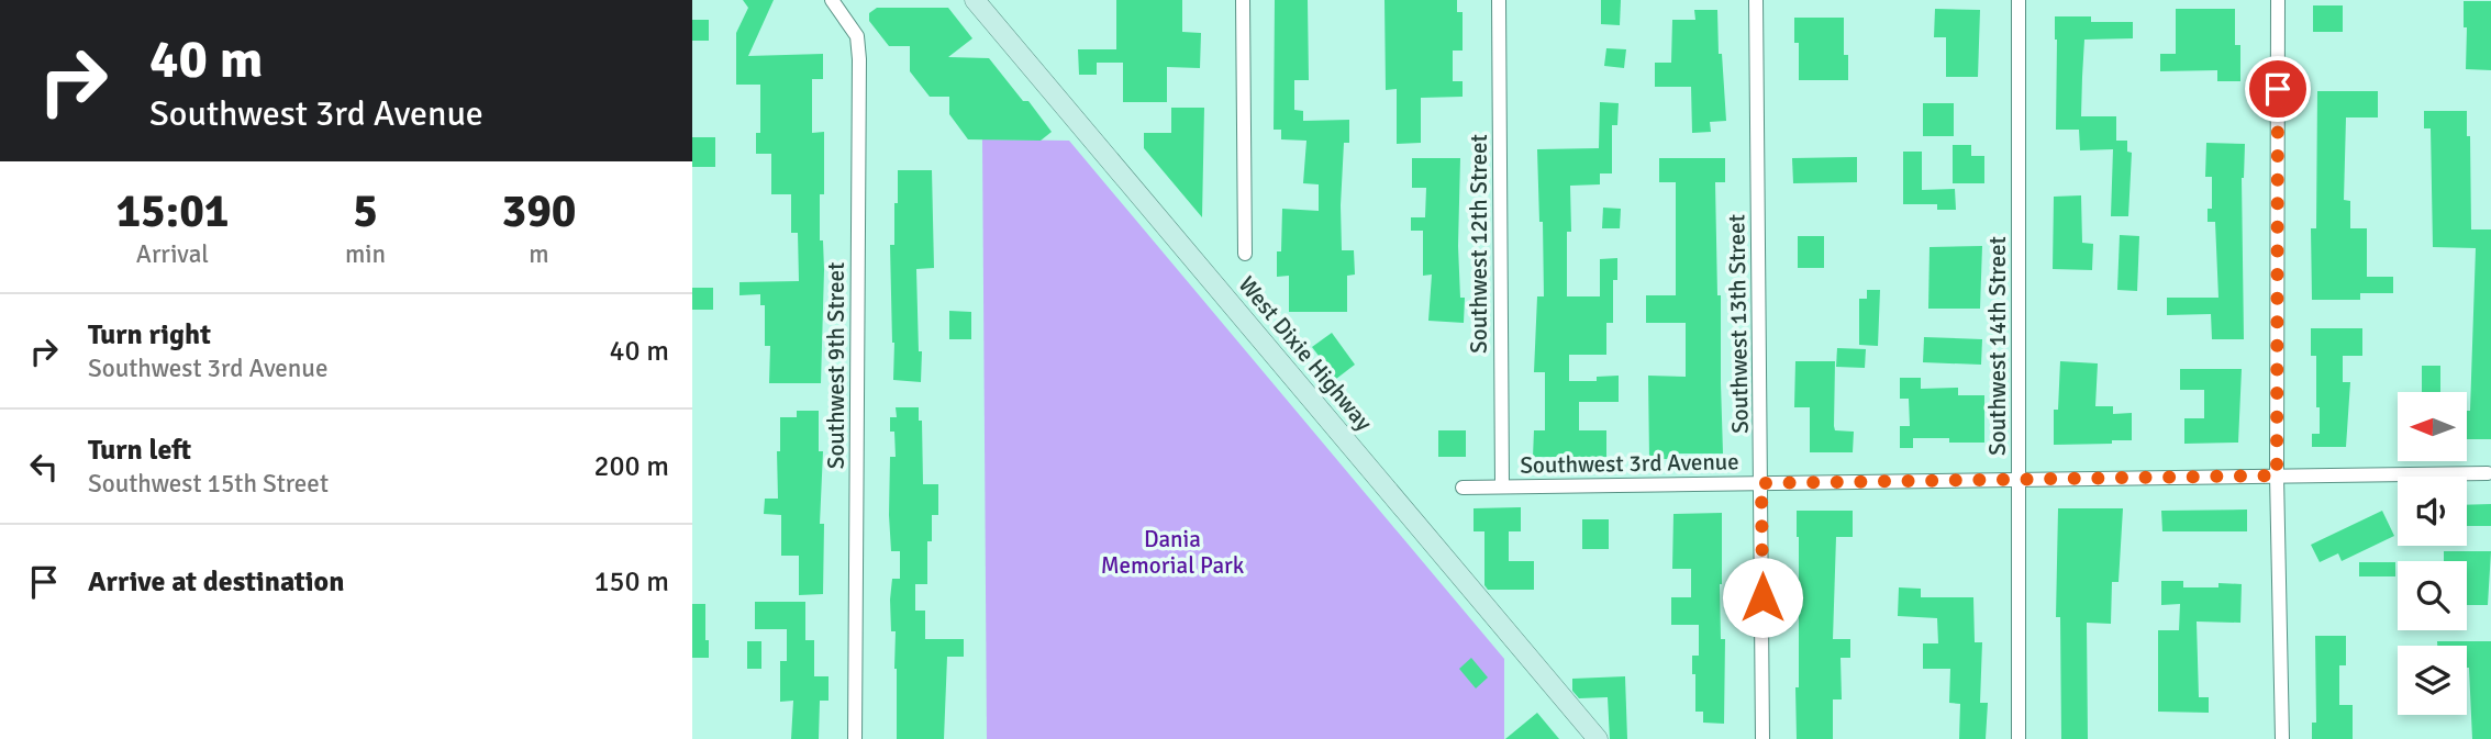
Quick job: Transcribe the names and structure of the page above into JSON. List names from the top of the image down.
{
  "streets": {
    "main road": ["West Dixie Highway"],
    "street": [
      "Southwest 12th Street",
      "Southwest 13th Street",
      "Southwest 14th Street",
      "Southwest 9th Street",
      "Southwest 3rd Avenue"
    ]
  },
  "crossings": [
    ["Southwest 12th Street", "Southwest 3rd Avenue"],
    ["Southwest 13th Street", "Southwest 3rd Avenue"],
    ["Southwest 14th Street", "Southwest 3rd Avenue"]
  ],
  "parks": ["Dania Memorial Park"],
  "north": "left",
  "page": {
    "turn": ["40 m", "Southwest 3rd Avenue"],
    "eta": [
      "15:01",
      "Arrival",
      "5",
      "min",
      "390",
      "m"
    ],
    "list": [
      {
        "name": "Turn right",
        "note": "Southwest 3rd Avenue",
        "value": "40 m"
      },
      {
        "name": "Turn left",
        "note": "Southwest 15th Street",
        "value": "200 m"
      },
      {
        "name": "Arrive at destination",
        "value": "150 m"
      }
    ]
  }
}
